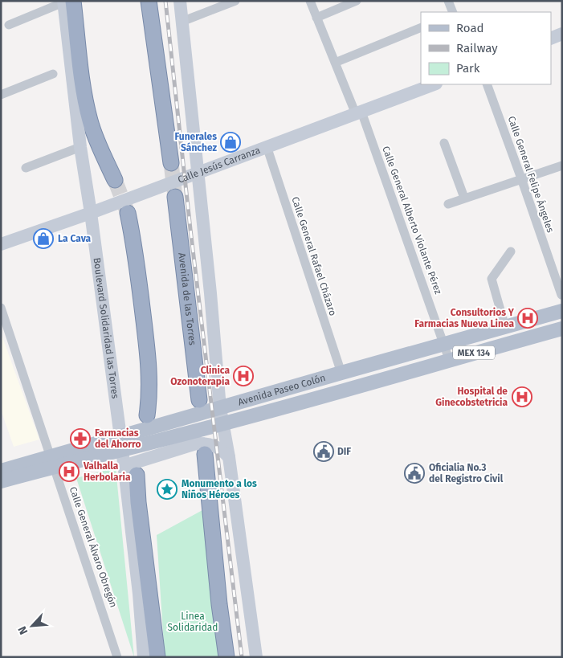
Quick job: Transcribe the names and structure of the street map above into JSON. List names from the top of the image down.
{
  "streets": {
    "highway": ["Avenida de las Torres"],
    "main road": [
      "Calle Jesús Carranza",
      "Boulevard Solidaridad las Torres",
      "MEX 134",
      "Avenida Paseo Colón"
    ],
    "street": [
      "Calle General Felipe Ángeles",
      "Calle General Alberto Violante Pérez",
      "Calle General Rafael Cházaro",
      "Calle General Álvaro Obregón"
    ]
  },
  "crossings": [
    ["Calle Jesús Carranza", "Calle General Alberto Violante Pérez"],
    ["Calle Jesús Carranza", "Calle General Rafael Cházaro"],
    ["Calle Jesús Carranza", "Boulevard Solidaridad las Torres"],
    ["Calle General Alberto Violante Pérez", "Avenida Paseo Colón"],
    ["Calle General Rafael Cházaro", "Avenida Paseo Colón"],
    ["Boulevard Solidaridad las Torres", "Avenida Paseo Colón"],
    ["Avenida Paseo Colón", "Calle General Álvaro Obregón"]
  ],
  "parks": ["Linea Solidaridad"],
  "places": {
    "shop": ["Funerales Sánchez", "La Cava"],
    "hospital": [
      "Consultorios Y Farmacias Nueva Linea",
      "Clinica Ozonoterapia",
      "Hospital de Ginecobstetricia",
      "Valhalla Herbolaria"
    ],
    "pharmacy": ["Farmacias del Ahorro"],
    "public building": ["DIF", "Oficialia No.3 del Registro Civil"],
    "place": ["Monumento a los Niños Héroes"]
  },
  "legend": ["Road", "Railway", "Park"],
  "north": "bottom left"
}
